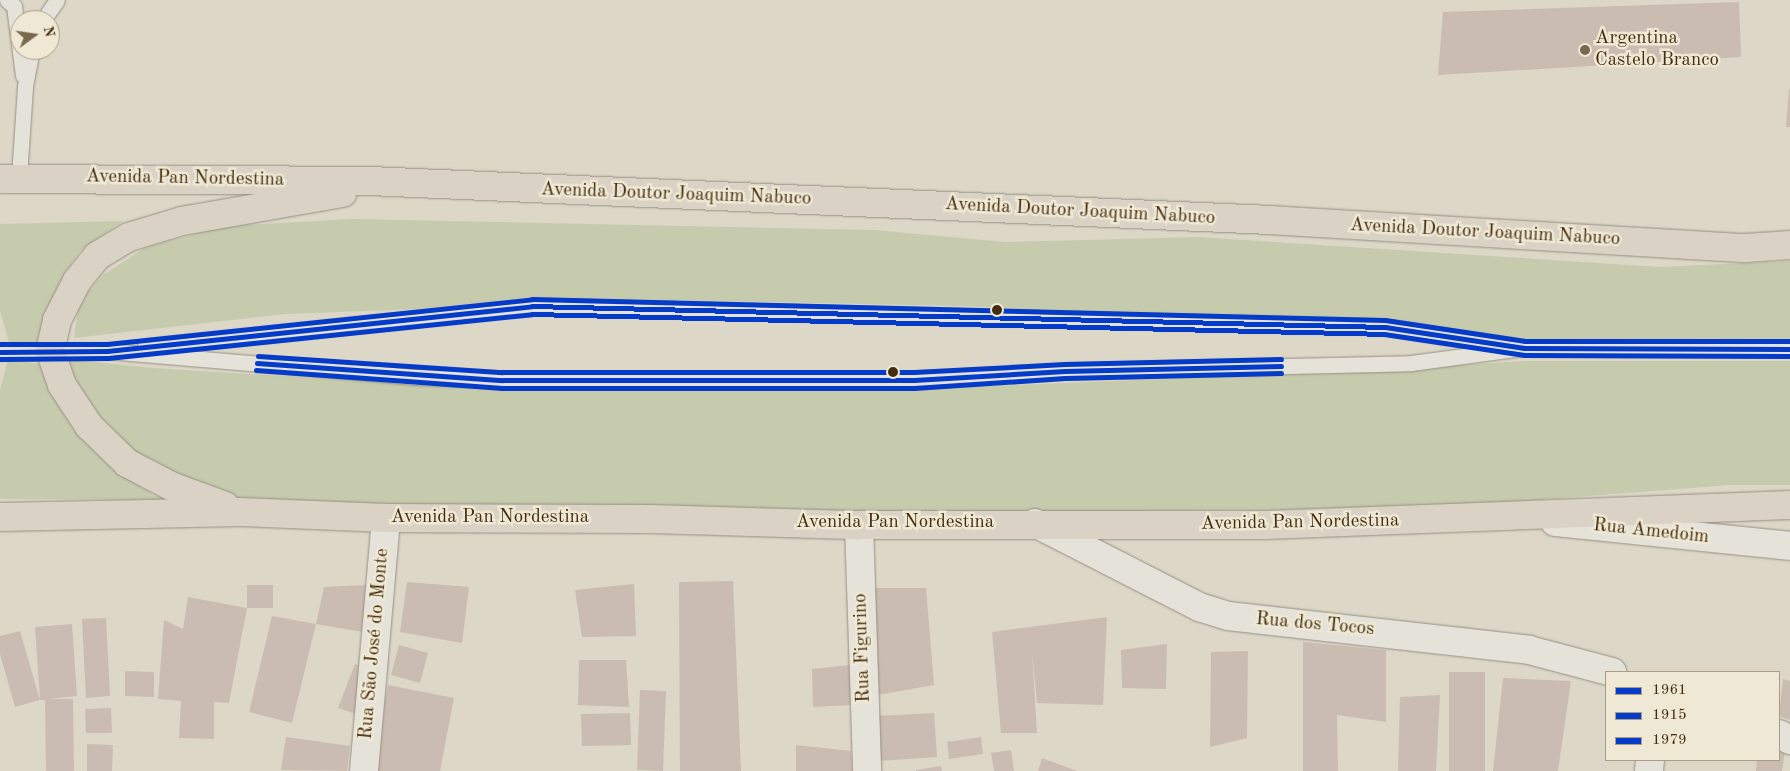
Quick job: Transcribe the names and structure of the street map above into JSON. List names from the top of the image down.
{
  "streets": {
    "highway": ["Avenida Pan Nordestina", "Avenida Doutor Joaquim Nabuco"],
    "street": [
      "Rua Amedoim",
      "Rua dos Tocos",
      "Rua São José do Monte",
      "Rua Figurino"
    ]
  },
  "crossings": [
    ["Avenida Pan Nordestina", "Avenida Doutor Joaquim Nabuco"],
    ["Avenida Pan Nordestina", "Rua Amedoim"],
    ["Avenida Pan Nordestina", "Rua dos Tocos"],
    ["Avenida Pan Nordestina", "Rua São José do Monte"],
    ["Avenida Pan Nordestina", "Rua Figurino"]
  ],
  "places": ["Argentina Castelo Branco"],
  "lines": ["transit line 1979", "transit line 1961", "transit line 1915"],
  "legend": ["1961", "1915", "1979"],
  "north": "right"
}
